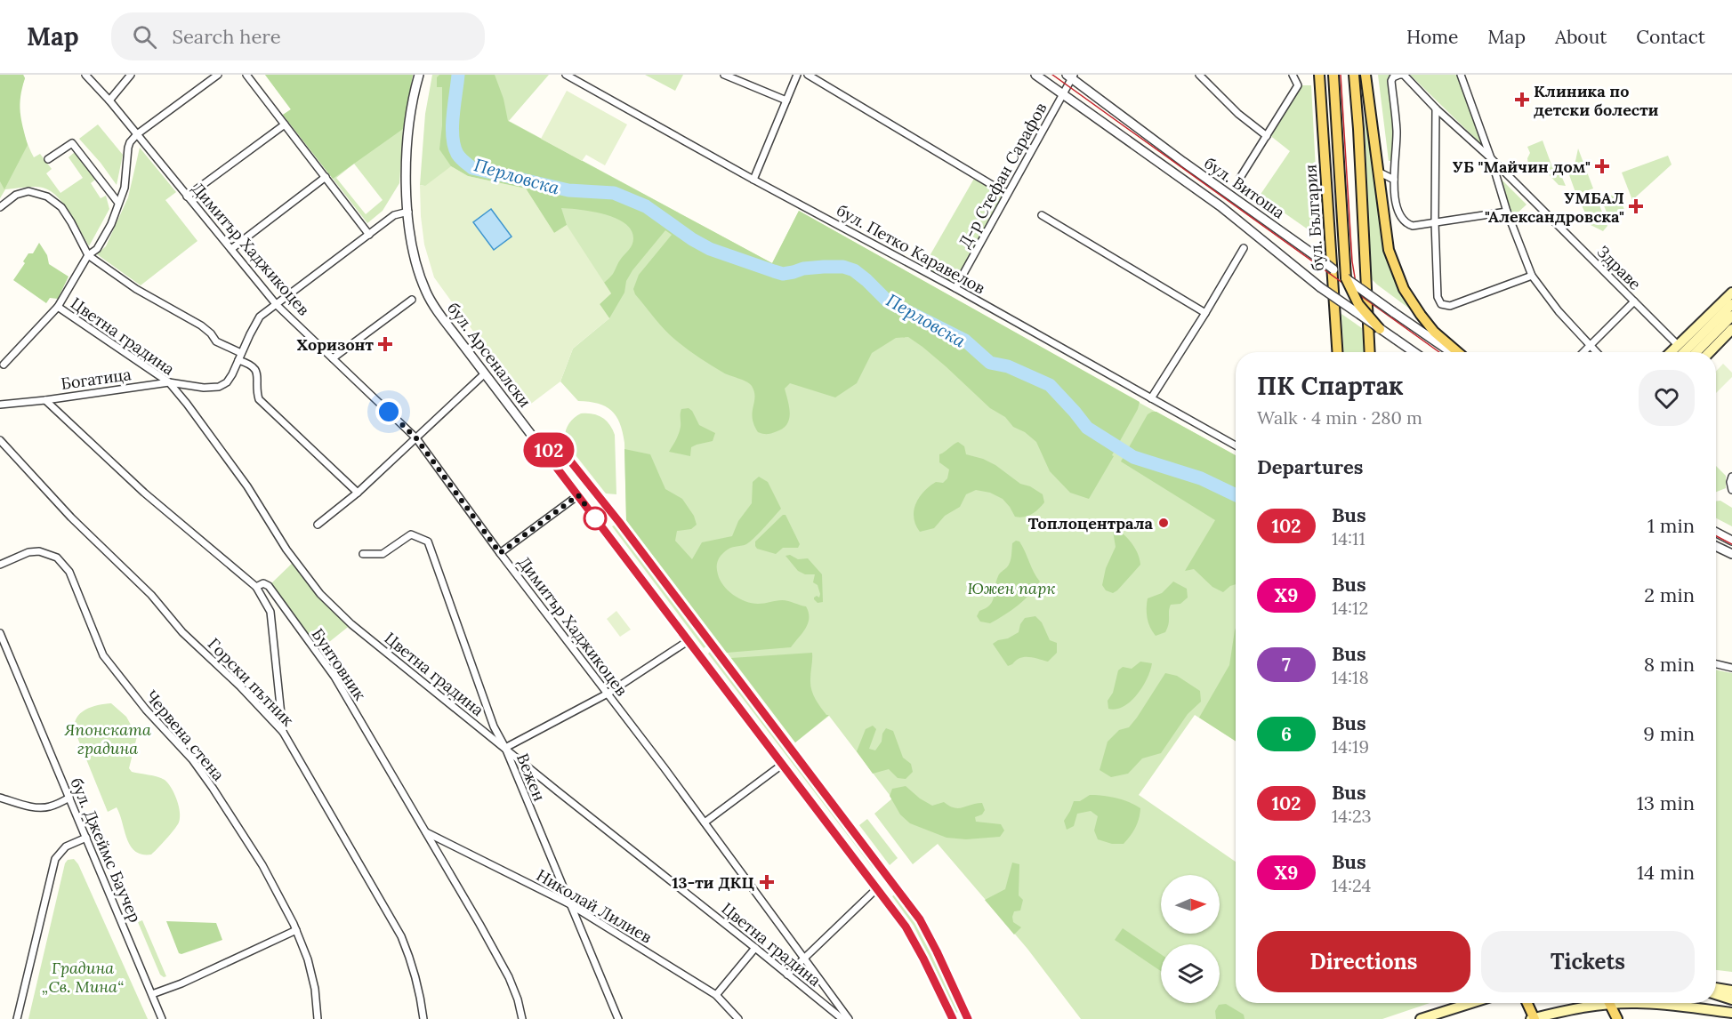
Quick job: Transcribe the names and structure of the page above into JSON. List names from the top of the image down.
{
  "streets": {
    "main road": ["бул. България"],
    "street": [
      "Д-р Стефан Сарафов",
      "бул. Витоша",
      "Димитър Хаджикоцев",
      "бул. Петко Каравелов",
      "Здраве",
      "Цветна градина",
      "бул. Арсеналски",
      "Богатица",
      "Бунтовник",
      "Горски пътник",
      "Червена стена",
      "Вежен",
      "бул. Джеймс Баучер",
      "Николай Лилиев"
    ]
  },
  "crossings": [
    ["Д-р Стефан Сарафов", "бул. Витоша"],
    ["Д-р Стефан Сарафов", "бул. Петко Каравелов"],
    ["Димитър Хаджикоцев", "Богатица"],
    ["Цветна градина", "Богатица"],
    ["Цветна градина", "Вежен"],
    ["бул. Арсеналски", "Богатица"],
    ["Богатица", "Бунтовник"],
    ["Бунтовник", "Николай Лилиев"],
    ["Вежен", "Николай Лилиев"]
  ],
  "water": ["Перловска"],
  "parks": ["Южен парк", "Японската градина", "Градина „Св. Мина“"],
  "places": {
    "health": [
      "Клиника по детски болести",
      "УБ \"Майчин дом\"",
      "УМБАЛ \"Александровска\"",
      "Хоризонт",
      "13-ти ДКЦ"
    ],
    "other": ["Топлоцентрала"]
  },
  "lines": ["bus line 102"],
  "north": "right",
  "page": {
    "header": "Map",
    "search": "Search here",
    "nav": [
      "Home",
      "Map",
      "About",
      "Contact"
    ],
    "on_map": "102",
    "heading": [
      ["ПК Спартак", "Walk · 4 min · 280 m"],
      "Departures"
    ],
    "list": [
      {
        "mark": "102",
        "name": "Bus",
        "note": "14:11",
        "value": "1 min"
      },
      {
        "mark": "Х9",
        "name": "Bus",
        "note": "14:12",
        "value": "2 min"
      },
      {
        "mark": "7",
        "name": "Bus",
        "note": "14:18",
        "value": "8 min"
      },
      {
        "mark": "6",
        "name": "Bus",
        "note": "14:19",
        "value": "9 min"
      },
      {
        "mark": "102",
        "name": "Bus",
        "note": "14:23",
        "value": "13 min"
      },
      {
        "mark": "Х9",
        "name": "Bus",
        "note": "14:24",
        "value": "14 min"
      }
    ],
    "buttons": ["Directions", "Tickets"]
  }
}
